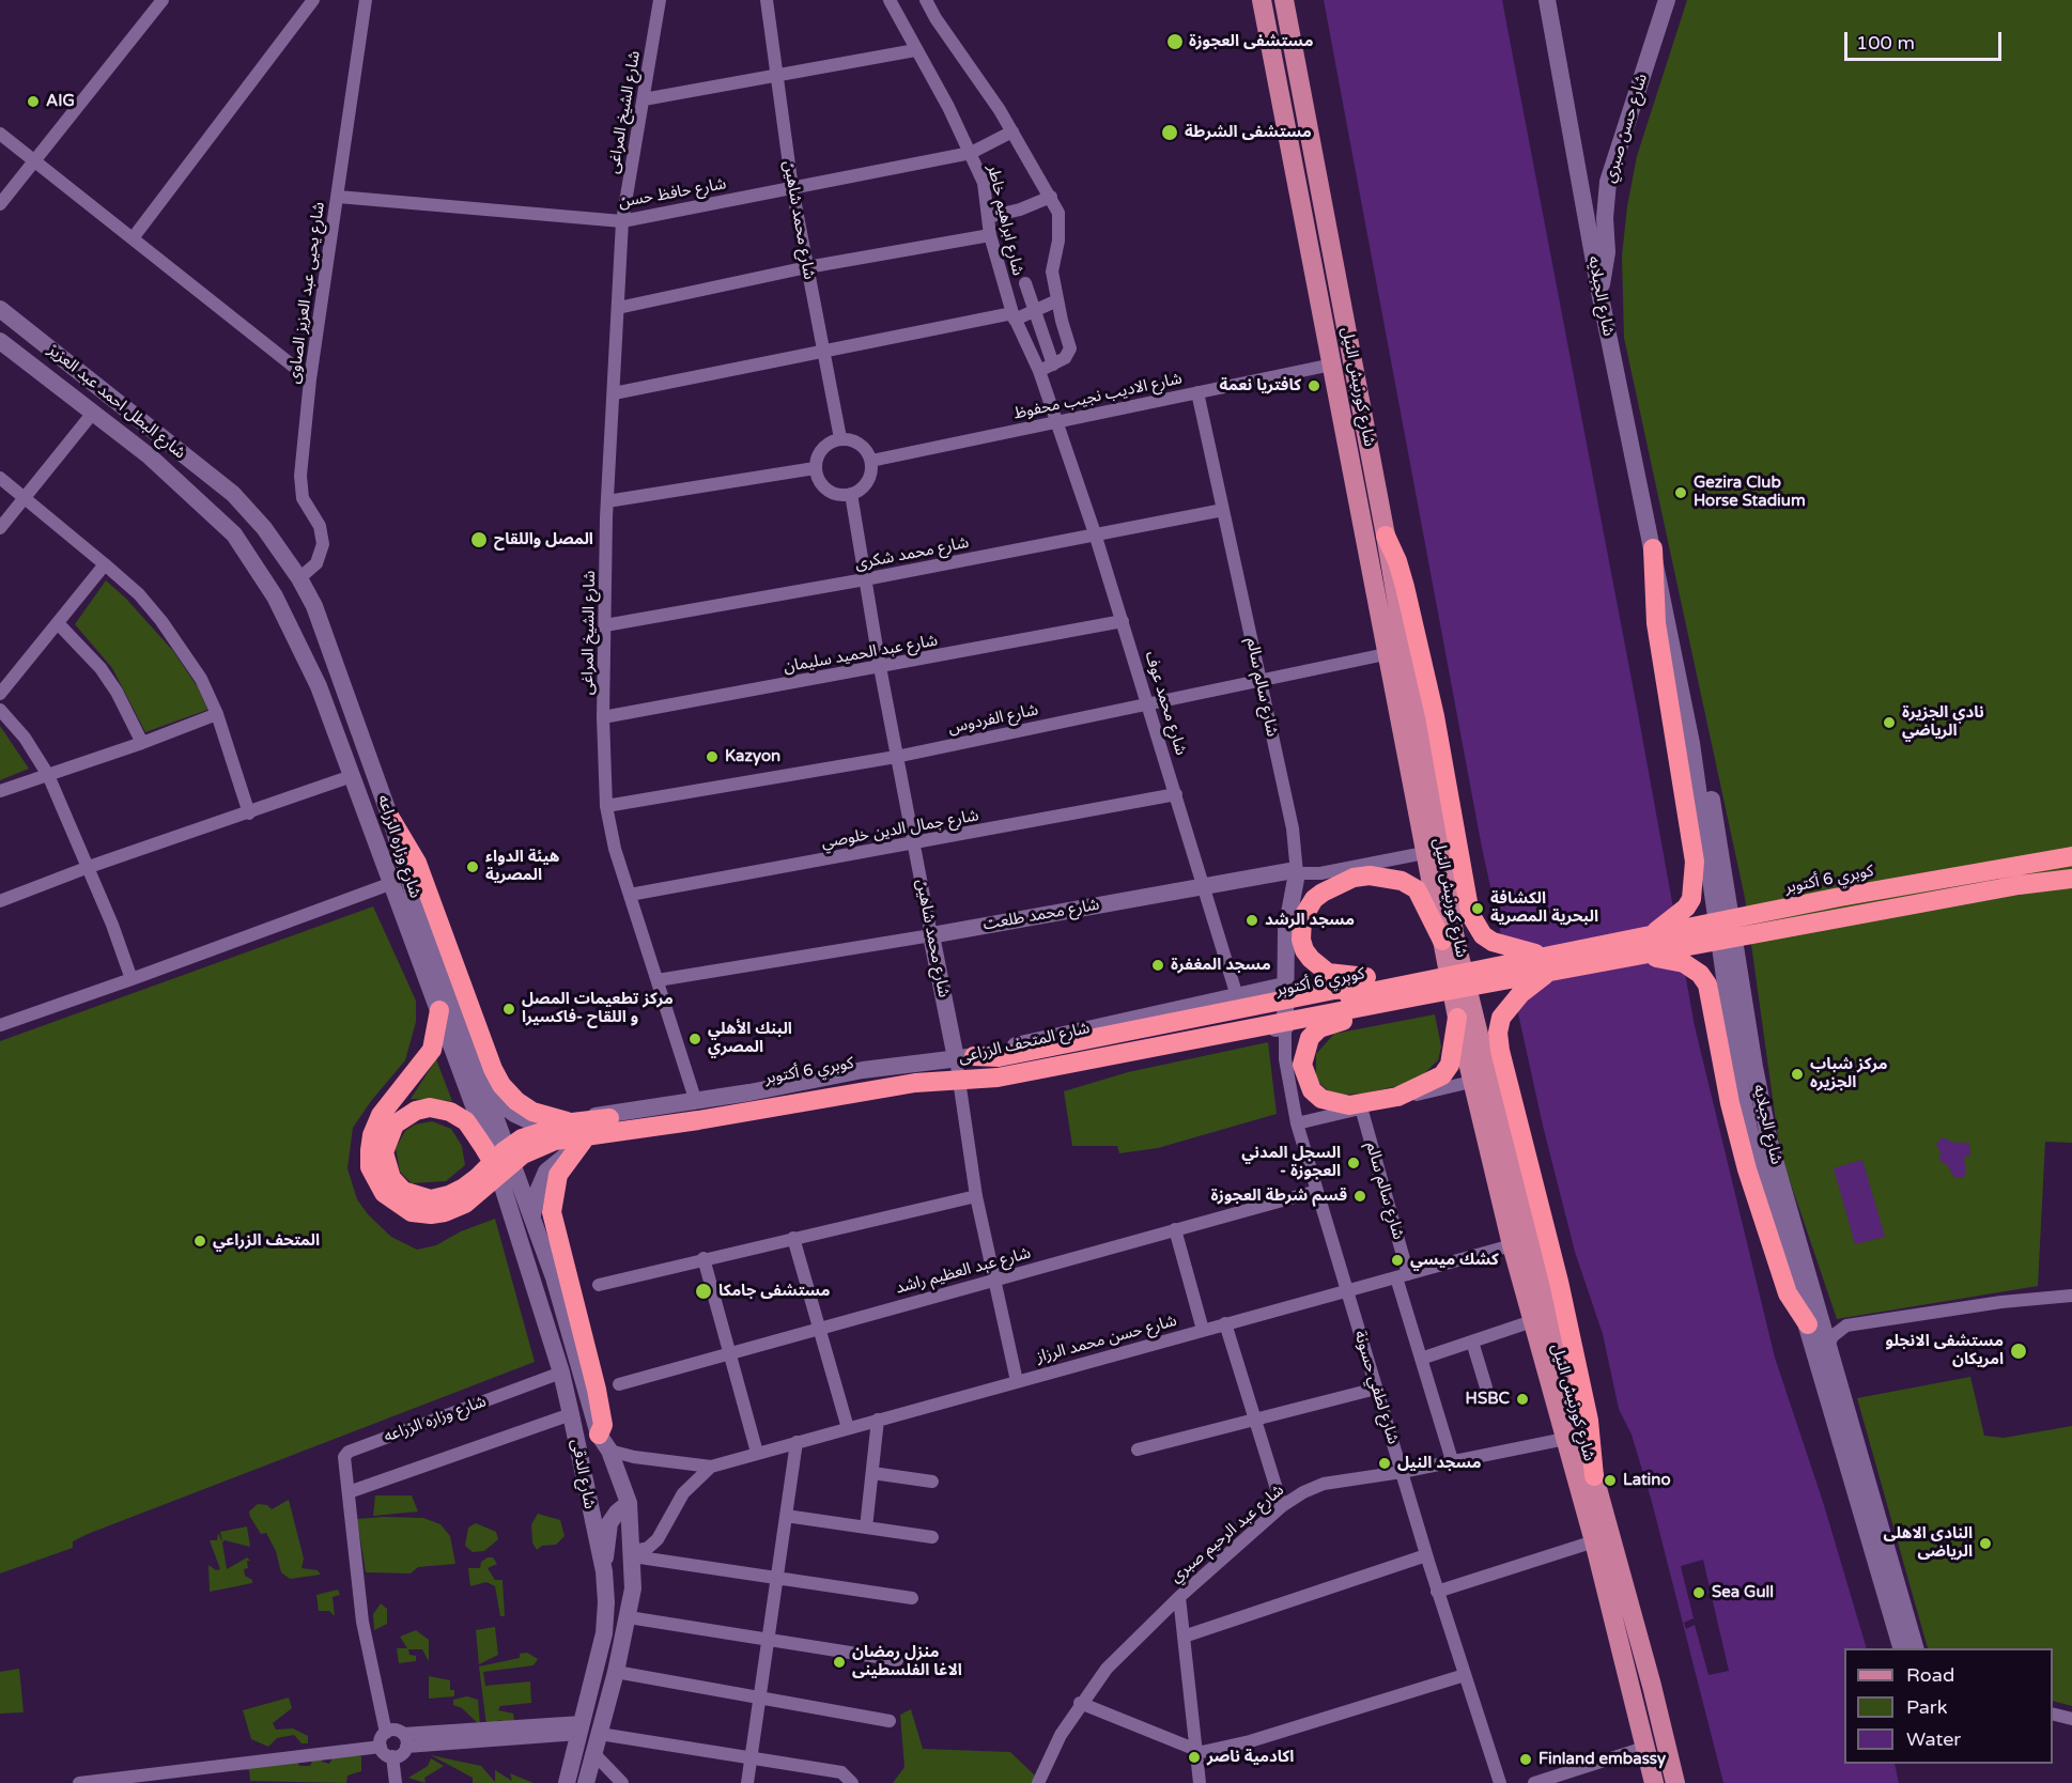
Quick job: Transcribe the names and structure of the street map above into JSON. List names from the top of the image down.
{
  "streets": {
    "highway": ["كوبري 6 أكتوبر"],
    "main road": ["شارع كورنيش النيل"],
    "street": [
      "شارع الشيخ المراغى",
      "شارع حسن صبري",
      "شارع حافظ حسن",
      "شارع محمد شاهين",
      "شارع ابراهيم خاطر",
      "شارع يحيى عبد العزيز الصاوى",
      "شارع الجبلايه",
      "شارع الاديب نجيب محفوظ",
      "شارع البطل احمد عبد العزيز",
      "شارع محمد شكرى",
      "شارع عبد الحميد سليمان",
      "شارع سالم سالم",
      "شارع محمد عوف",
      "شارع الفردوس",
      "شارع جمال الدين خلوصي",
      "شارع وزاره الزراعه",
      "شارع محمد طلعت",
      "شارع المتحف الزراعى",
      "شارع عبد العظيم راشد",
      "شارع حسن محمد الرزاز",
      "شارع لطفي حسونة",
      "شارع الدقى",
      "شارع عبد الرحيم صبري"
    ]
  },
  "crossings": [
    ["شارع الشيخ المراغى", "شارع حافظ حسن"],
    ["شارع الشيخ المراغى", "شارع محمد شكرى"],
    ["شارع الشيخ المراغى", "شارع عبد الحميد سليمان"],
    ["شارع الشيخ المراغى", "شارع الفردوس"],
    ["شارع الشيخ المراغى", "شارع جمال الدين خلوصي"],
    ["شارع الشيخ المراغى", "شارع محمد طلعت"],
    ["شارع الشيخ المراغى", "شارع المتحف الزراعى"],
    ["شارع حسن صبري", "شارع الجبلايه"],
    ["شارع حافظ حسن", "شارع محمد شاهين"],
    ["شارع حافظ حسن", "شارع ابراهيم خاطر"],
    ["شارع حافظ حسن", "شارع يحيى عبد العزيز الصاوى"],
    ["شارع محمد شاهين", "شارع الاديب نجيب محفوظ"],
    ["شارع محمد شاهين", "شارع محمد شكرى"],
    ["شارع محمد شاهين", "شارع عبد الحميد سليمان"],
    ["شارع محمد شاهين", "شارع الفردوس"],
    ["شارع محمد شاهين", "شارع جمال الدين خلوصي"],
    ["شارع محمد شاهين", "شارع محمد طلعت"],
    ["شارع محمد شاهين", "شارع المتحف الزراعى"],
    ["شارع محمد شاهين", "شارع عبد العظيم راشد"],
    ["شارع محمد شاهين", "شارع حسن محمد الرزاز"],
    ["شارع ابراهيم خاطر", "شارع الاديب نجيب محفوظ"],
    ["شارع ابراهيم خاطر", "شارع محمد عوف"],
    ["شارع يحيى عبد العزيز الصاوى", "شارع وزاره الزراعه"],
    ["شارع كورنيش النيل", "شارع الاديب نجيب محفوظ"],
    ["شارع كورنيش النيل", "شارع الفردوس"],
    ["شارع كورنيش النيل", "شارع محمد طلعت"],
    ["شارع كورنيش النيل", "شارع حسن محمد الرزاز"],
    ["شارع كورنيش النيل", "شارع عبد الرحيم صبري"],
    ["شارع الاديب نجيب محفوظ", "شارع سالم سالم"],
    ["شارع الاديب نجيب محفوظ", "شارع محمد عوف"],
    ["شارع البطل احمد عبد العزيز", "شارع وزاره الزراعه"],
    ["شارع محمد شكرى", "شارع سالم سالم"],
    ["شارع محمد شكرى", "شارع محمد عوف"],
    ["شارع عبد الحميد سليمان", "شارع محمد عوف"],
    ["شارع سالم سالم", "شارع الفردوس"],
    ["شارع سالم سالم", "شارع محمد طلعت"],
    ["شارع سالم سالم", "شارع المتحف الزراعى"],
    ["شارع سالم سالم", "شارع حسن محمد الرزاز"],
    ["شارع سالم سالم", "شارع لطفي حسونة"],
    ["شارع سالم سالم", "شارع عبد الرحيم صبري"],
    ["شارع محمد عوف", "شارع الفردوس"],
    ["شارع محمد عوف", "شارع جمال الدين خلوصي"],
    ["شارع محمد عوف", "شارع محمد طلعت"],
    ["شارع محمد عوف", "شارع المتحف الزراعى"],
    ["شارع وزاره الزراعه", "شارع المتحف الزراعى"],
    ["شارع وزاره الزراعه", "شارع الدقى"],
    ["كوبري 6 أكتوبر", "شارع المتحف الزراعى"],
    ["شارع المتحف الزراعى", "شارع لطفي حسونة"],
    ["شارع المتحف الزراعى", "شارع الدقى"],
    ["شارع عبد العظيم راشد", "شارع لطفي حسونة"],
    ["شارع حسن محمد الرزاز", "شارع لطفي حسونة"],
    ["شارع حسن محمد الرزاز", "شارع الدقى"],
    ["شارع لطفي حسونة", "شارع عبد الرحيم صبري"]
  ],
  "places": [
    "مستشفى العجوزة",
    "AIG",
    "مستشفى الشرطة",
    "كافتريا نعمة",
    "Gezira Club Horse Stadium",
    "المصل واللقاح",
    "نادي الجزيرة الرياضي",
    "Kazyon",
    "هيئة الدواء المصرية",
    "الكشافة البحرية المصرية",
    "مسجد الرشد",
    "مسجد المغفرة",
    "مركز تطعيمات المصل و اللقاح -فاكسيرا",
    "البنك الأهلي المصري",
    "مركز شباب الجزيره",
    "السجل المدني - العجوزة",
    "قسم شرطة العجوزة",
    "المتحف الزراعي",
    "كشك ميسي",
    "مستشفى جامكا",
    "مستشفى الانجلو امريكان",
    "HSBC",
    "مسجد النيل",
    "Latino",
    "النادى الاهلى الرياضى",
    "Sea Gull",
    "منزل رمضان الاغا الفلسطينى",
    "اكادمية ناصر",
    "Finland embassy"
  ],
  "legend": ["Road", "Park", "Water"],
  "scale_bar": "100 m"
}
